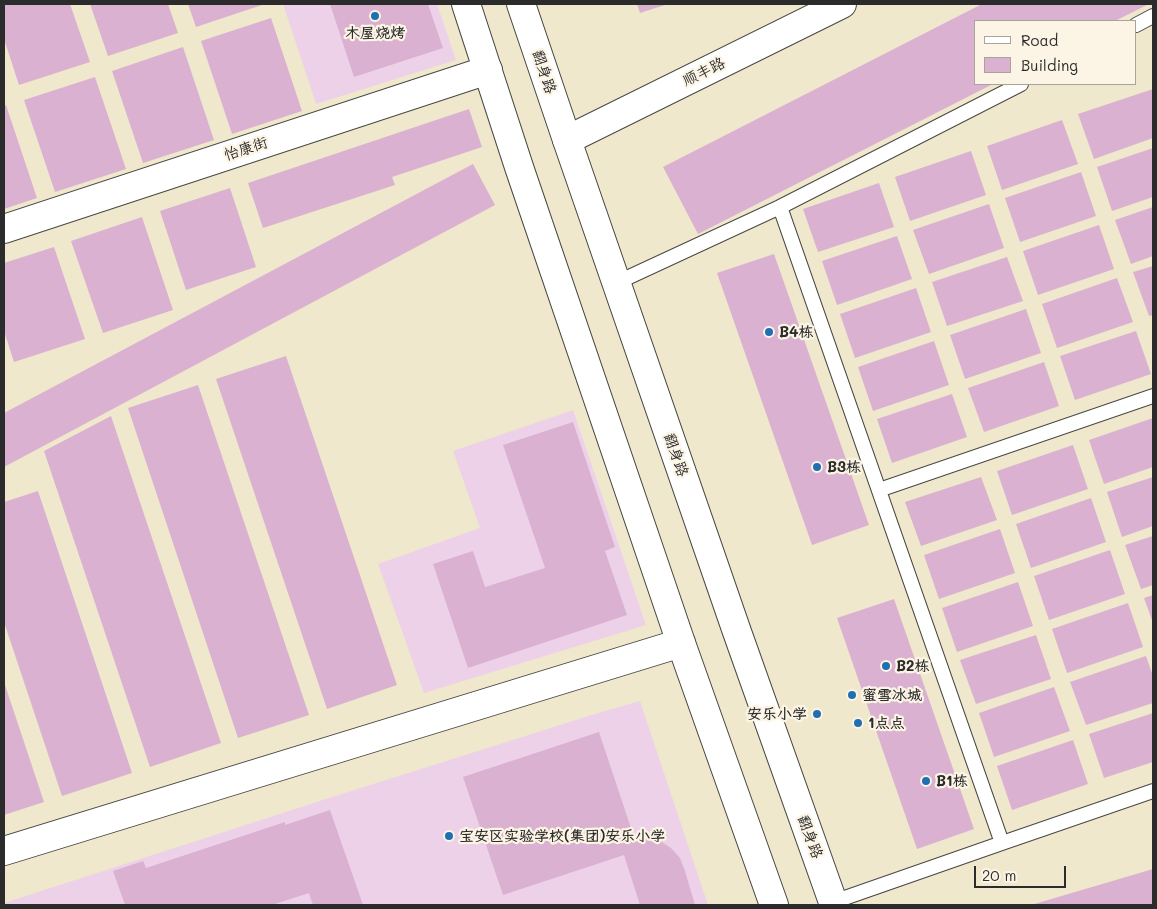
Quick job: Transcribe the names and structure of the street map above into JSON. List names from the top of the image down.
{
  "streets": {
    "main road": ["翻身路", "顺丰路", "怡康街"]
  },
  "crossings": [
    ["翻身路", "顺丰路"]
  ],
  "places": [
    "木屋烧烤",
    "B4栋",
    "B3栋",
    "B2栋",
    "蜜雪冰城",
    "安乐小学",
    "1点点",
    "B1栋",
    "宝安区实验学校(集团)安乐小学"
  ],
  "legend": ["Road", "Building"],
  "scale_bar": "20 m"
}
